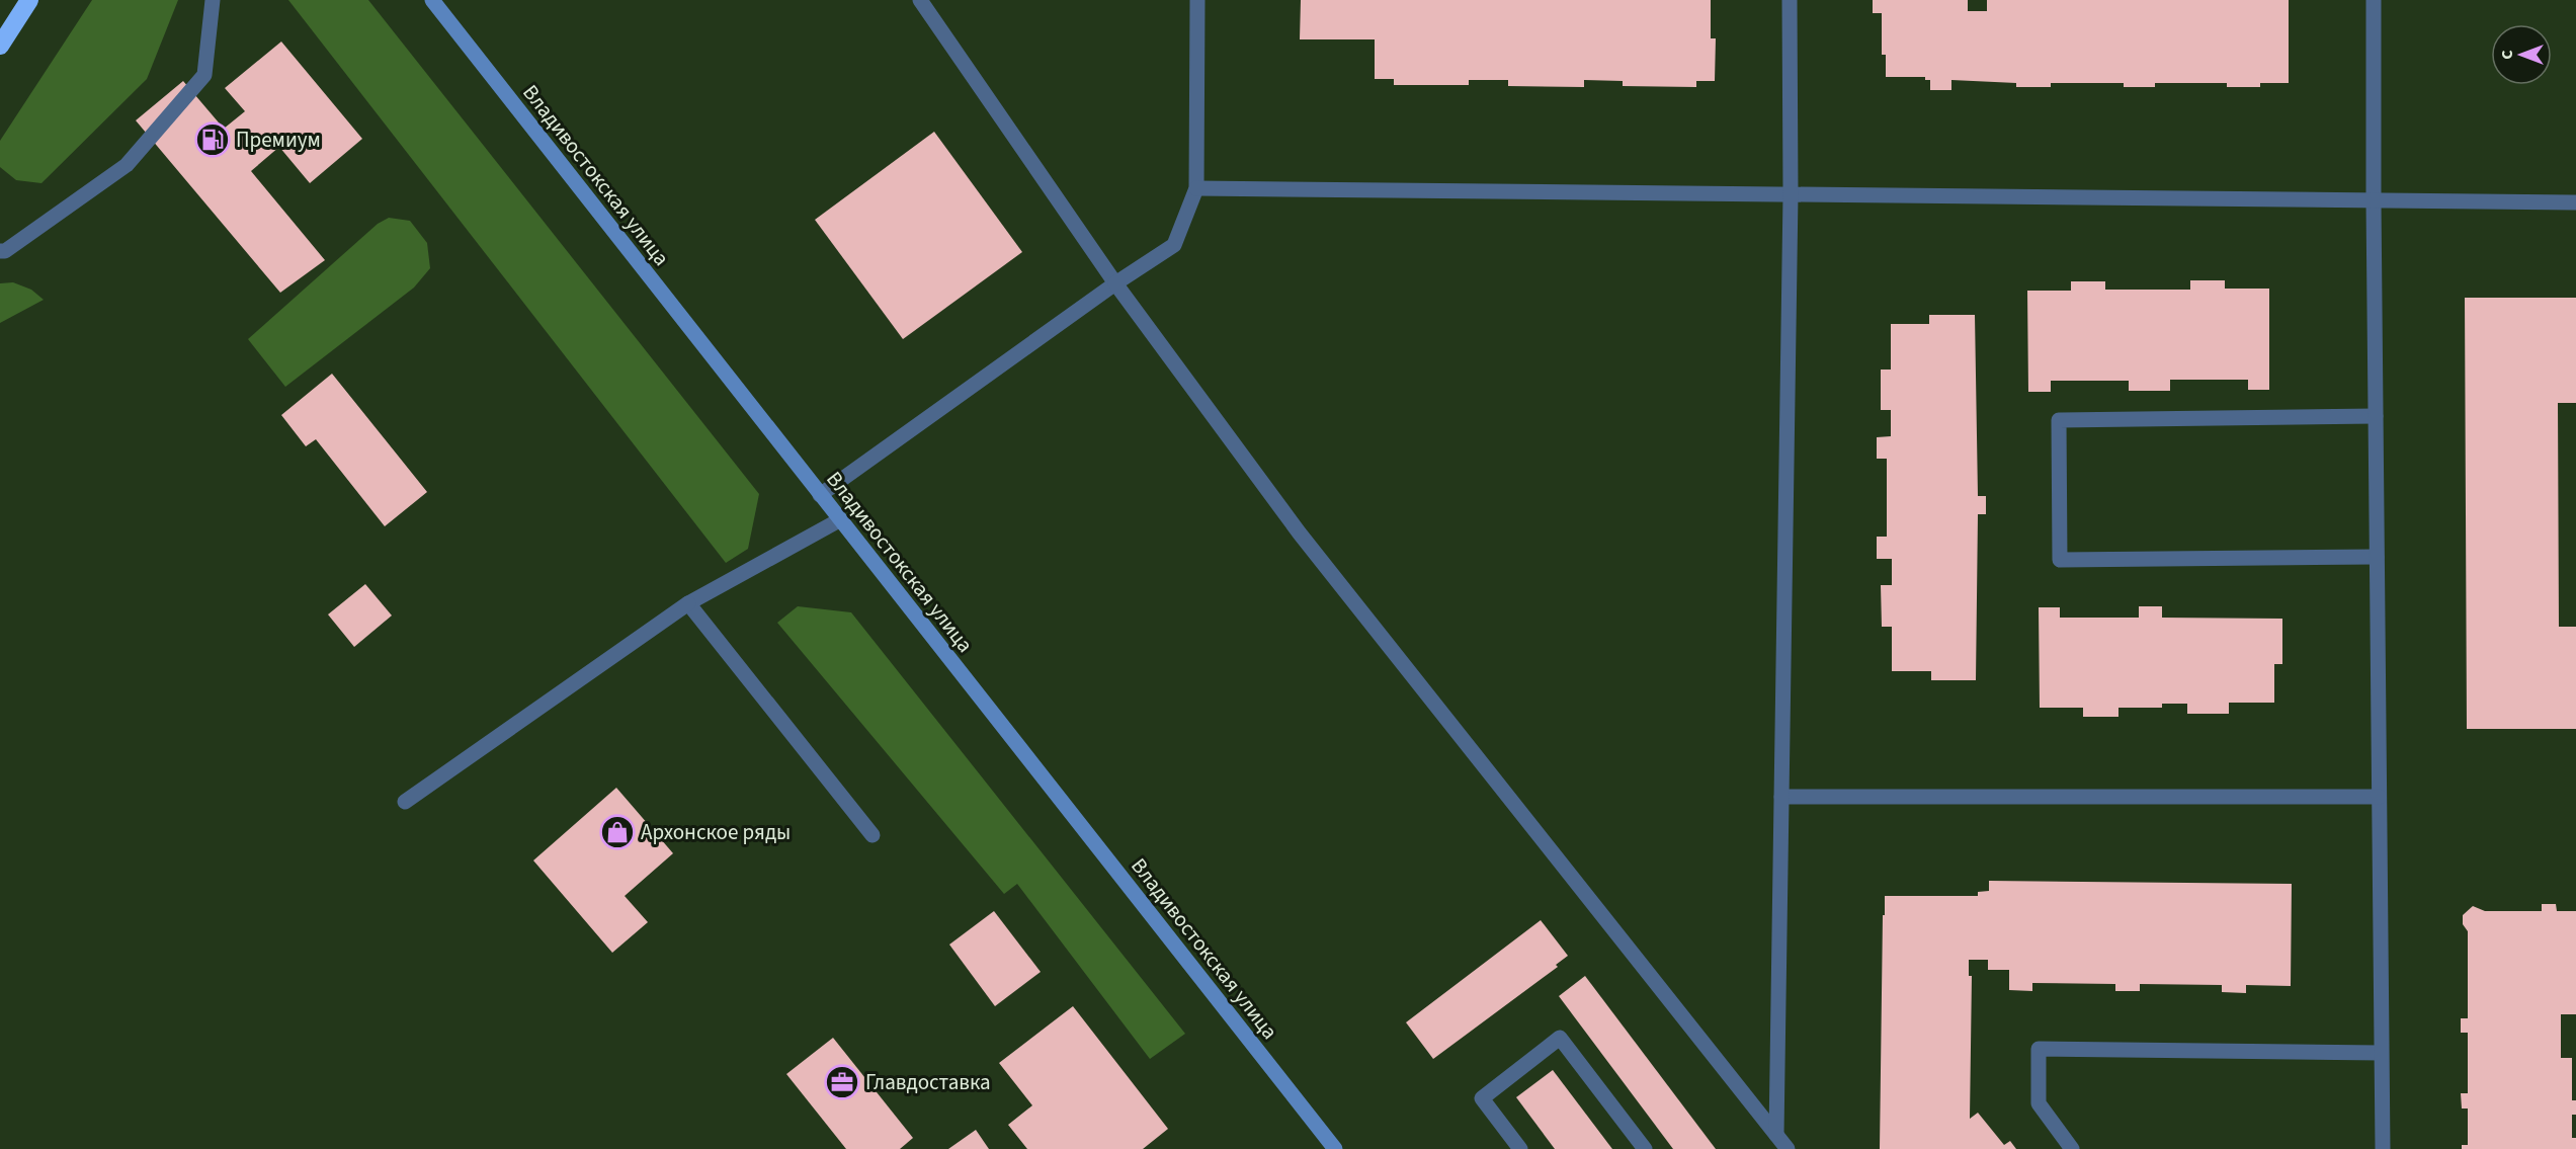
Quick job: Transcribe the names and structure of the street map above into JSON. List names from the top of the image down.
{
  "streets": {
    "main road": ["Владивостокская улица"]
  },
  "places": {
    "fuel station": ["Премиум"],
    "shop": ["Архонское ряды"],
    "office": ["Главдоставка"]
  },
  "north": "left"
}
